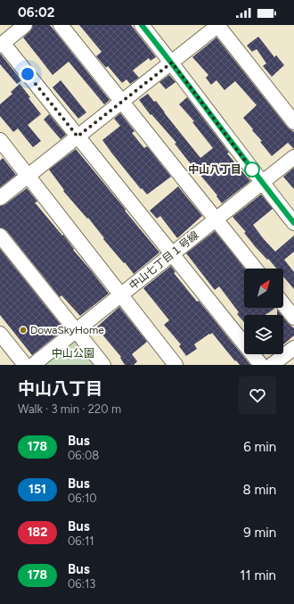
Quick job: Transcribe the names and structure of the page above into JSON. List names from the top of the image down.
{
  "streets": {
    "street": ["中山七丁目１号線"]
  },
  "parks": ["中山公園"],
  "places": ["中山八丁目", "DowaSkyHome"],
  "lines": ["bus line 178"],
  "north": "top right",
  "page": {
    "status": "06:02",
    "heading": ["中山八丁目", "Walk · 3 min · 220 m"],
    "list": [
      {
        "mark": "178",
        "name": "Bus",
        "note": "06:08",
        "value": "6 min"
      },
      {
        "mark": "151",
        "name": "Bus",
        "note": "06:10",
        "value": "8 min"
      },
      {
        "mark": "182",
        "name": "Bus",
        "note": "06:11",
        "value": "9 min"
      },
      {
        "mark": "178",
        "name": "Bus",
        "note": "06:13",
        "value": "11 min"
      }
    ]
  }
}
